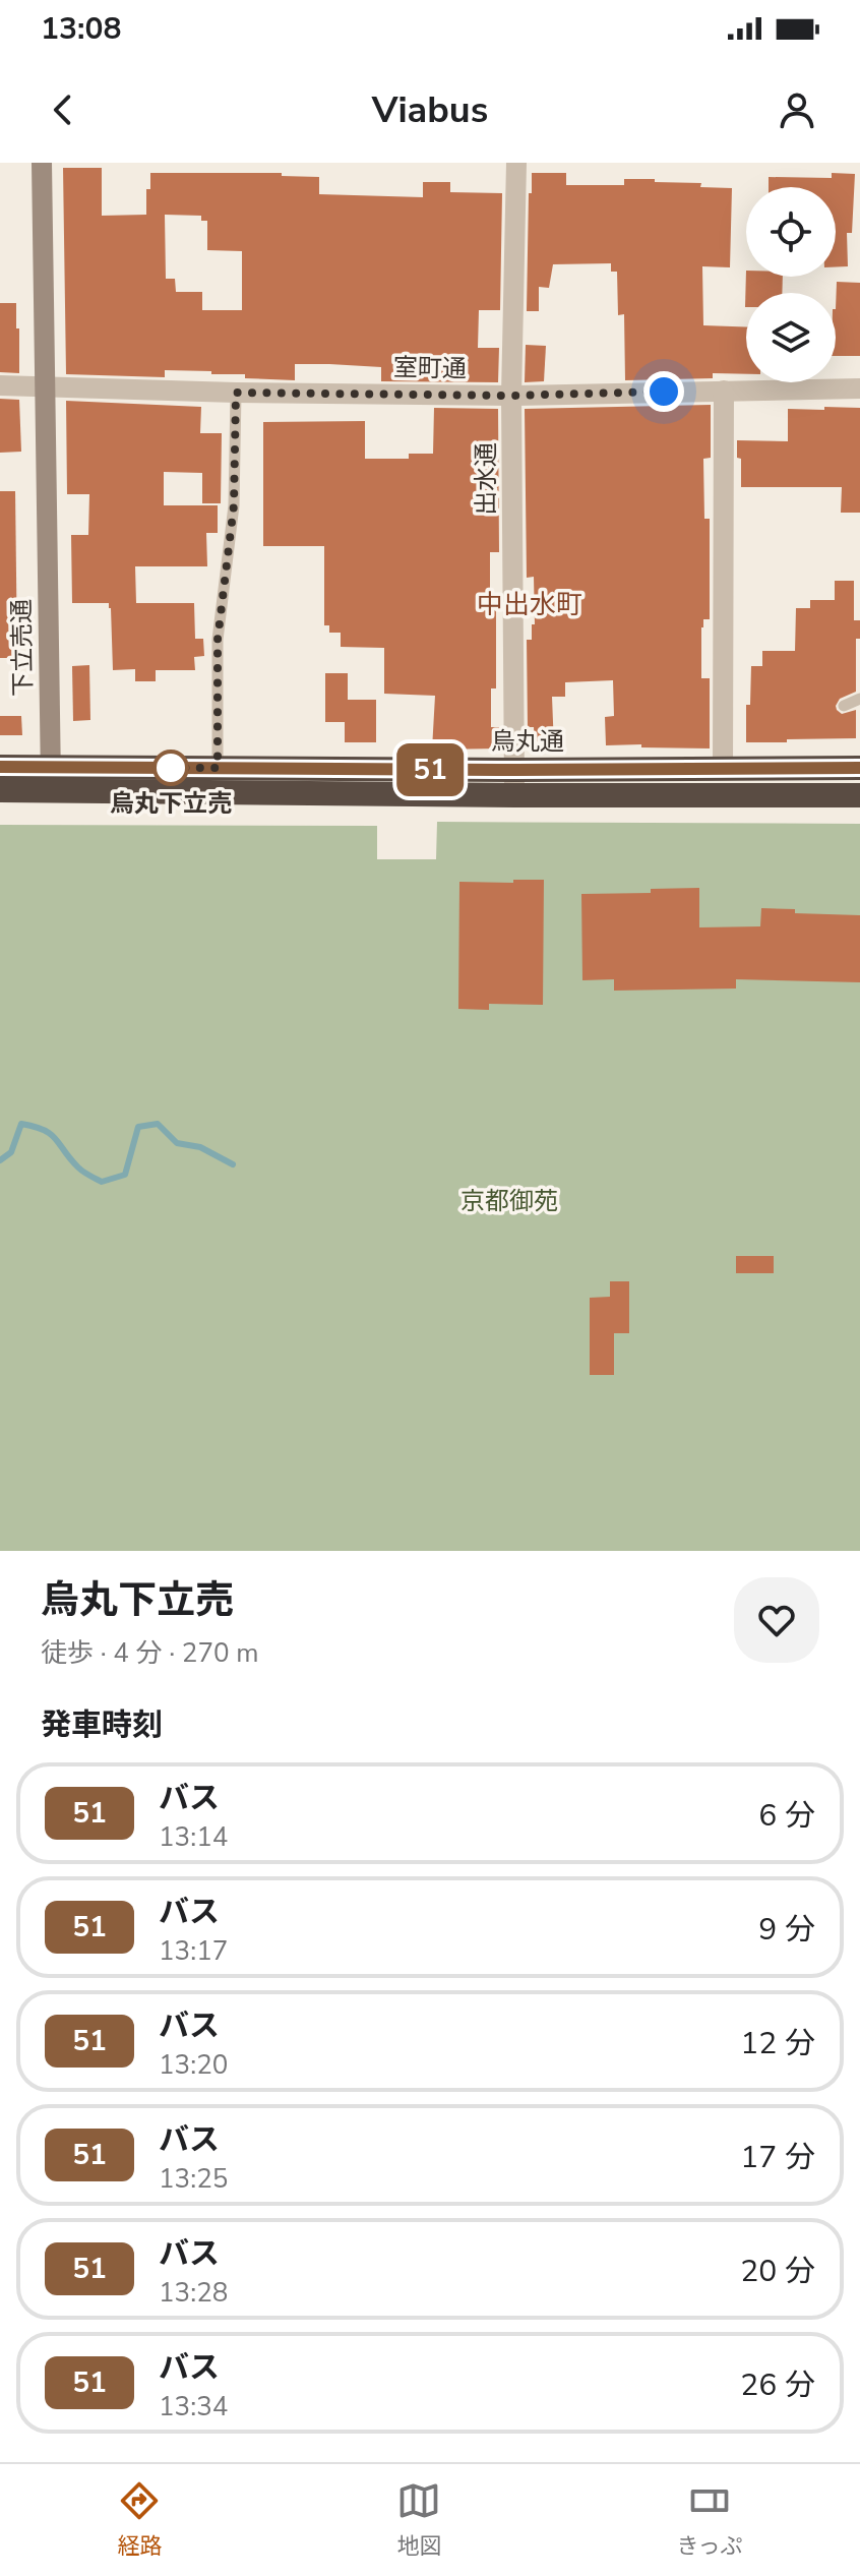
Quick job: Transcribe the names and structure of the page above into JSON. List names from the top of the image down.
{
  "streets": {
    "highway": ["烏丸通"],
    "street": ["室町通", "出水通", "下立売通"]
  },
  "crossings": [
    ["室町通", "出水通"],
    ["室町通", "下立売通"],
    ["出水通", "烏丸通"],
    ["下立売通", "烏丸通"]
  ],
  "districts": ["中出水町"],
  "parks": ["京都御苑"],
  "places": ["烏丸下立売"],
  "lines": ["bus line 51"],
  "page": {
    "status": "13:08",
    "header": "Viabus",
    "on_map": "51",
    "heading": [
      ["烏丸下立売", "徒歩 · 4 分 · 270 m"],
      "発車時刻"
    ],
    "list": [
      {
        "mark": "51",
        "name": "バス",
        "note": "13:14",
        "value": "6 分"
      },
      {
        "mark": "51",
        "name": "バス",
        "note": "13:17",
        "value": "9 分"
      },
      {
        "mark": "51",
        "name": "バス",
        "note": "13:20",
        "value": "12 分"
      },
      {
        "mark": "51",
        "name": "バス",
        "note": "13:25",
        "value": "17 分"
      },
      {
        "mark": "51",
        "name": "バス",
        "note": "13:28",
        "value": "20 分"
      },
      {
        "mark": "51",
        "name": "バス",
        "note": "13:34",
        "value": "26 分"
      }
    ],
    "tabs": ["経路", "地図", "きっぷ"]
  }
}
